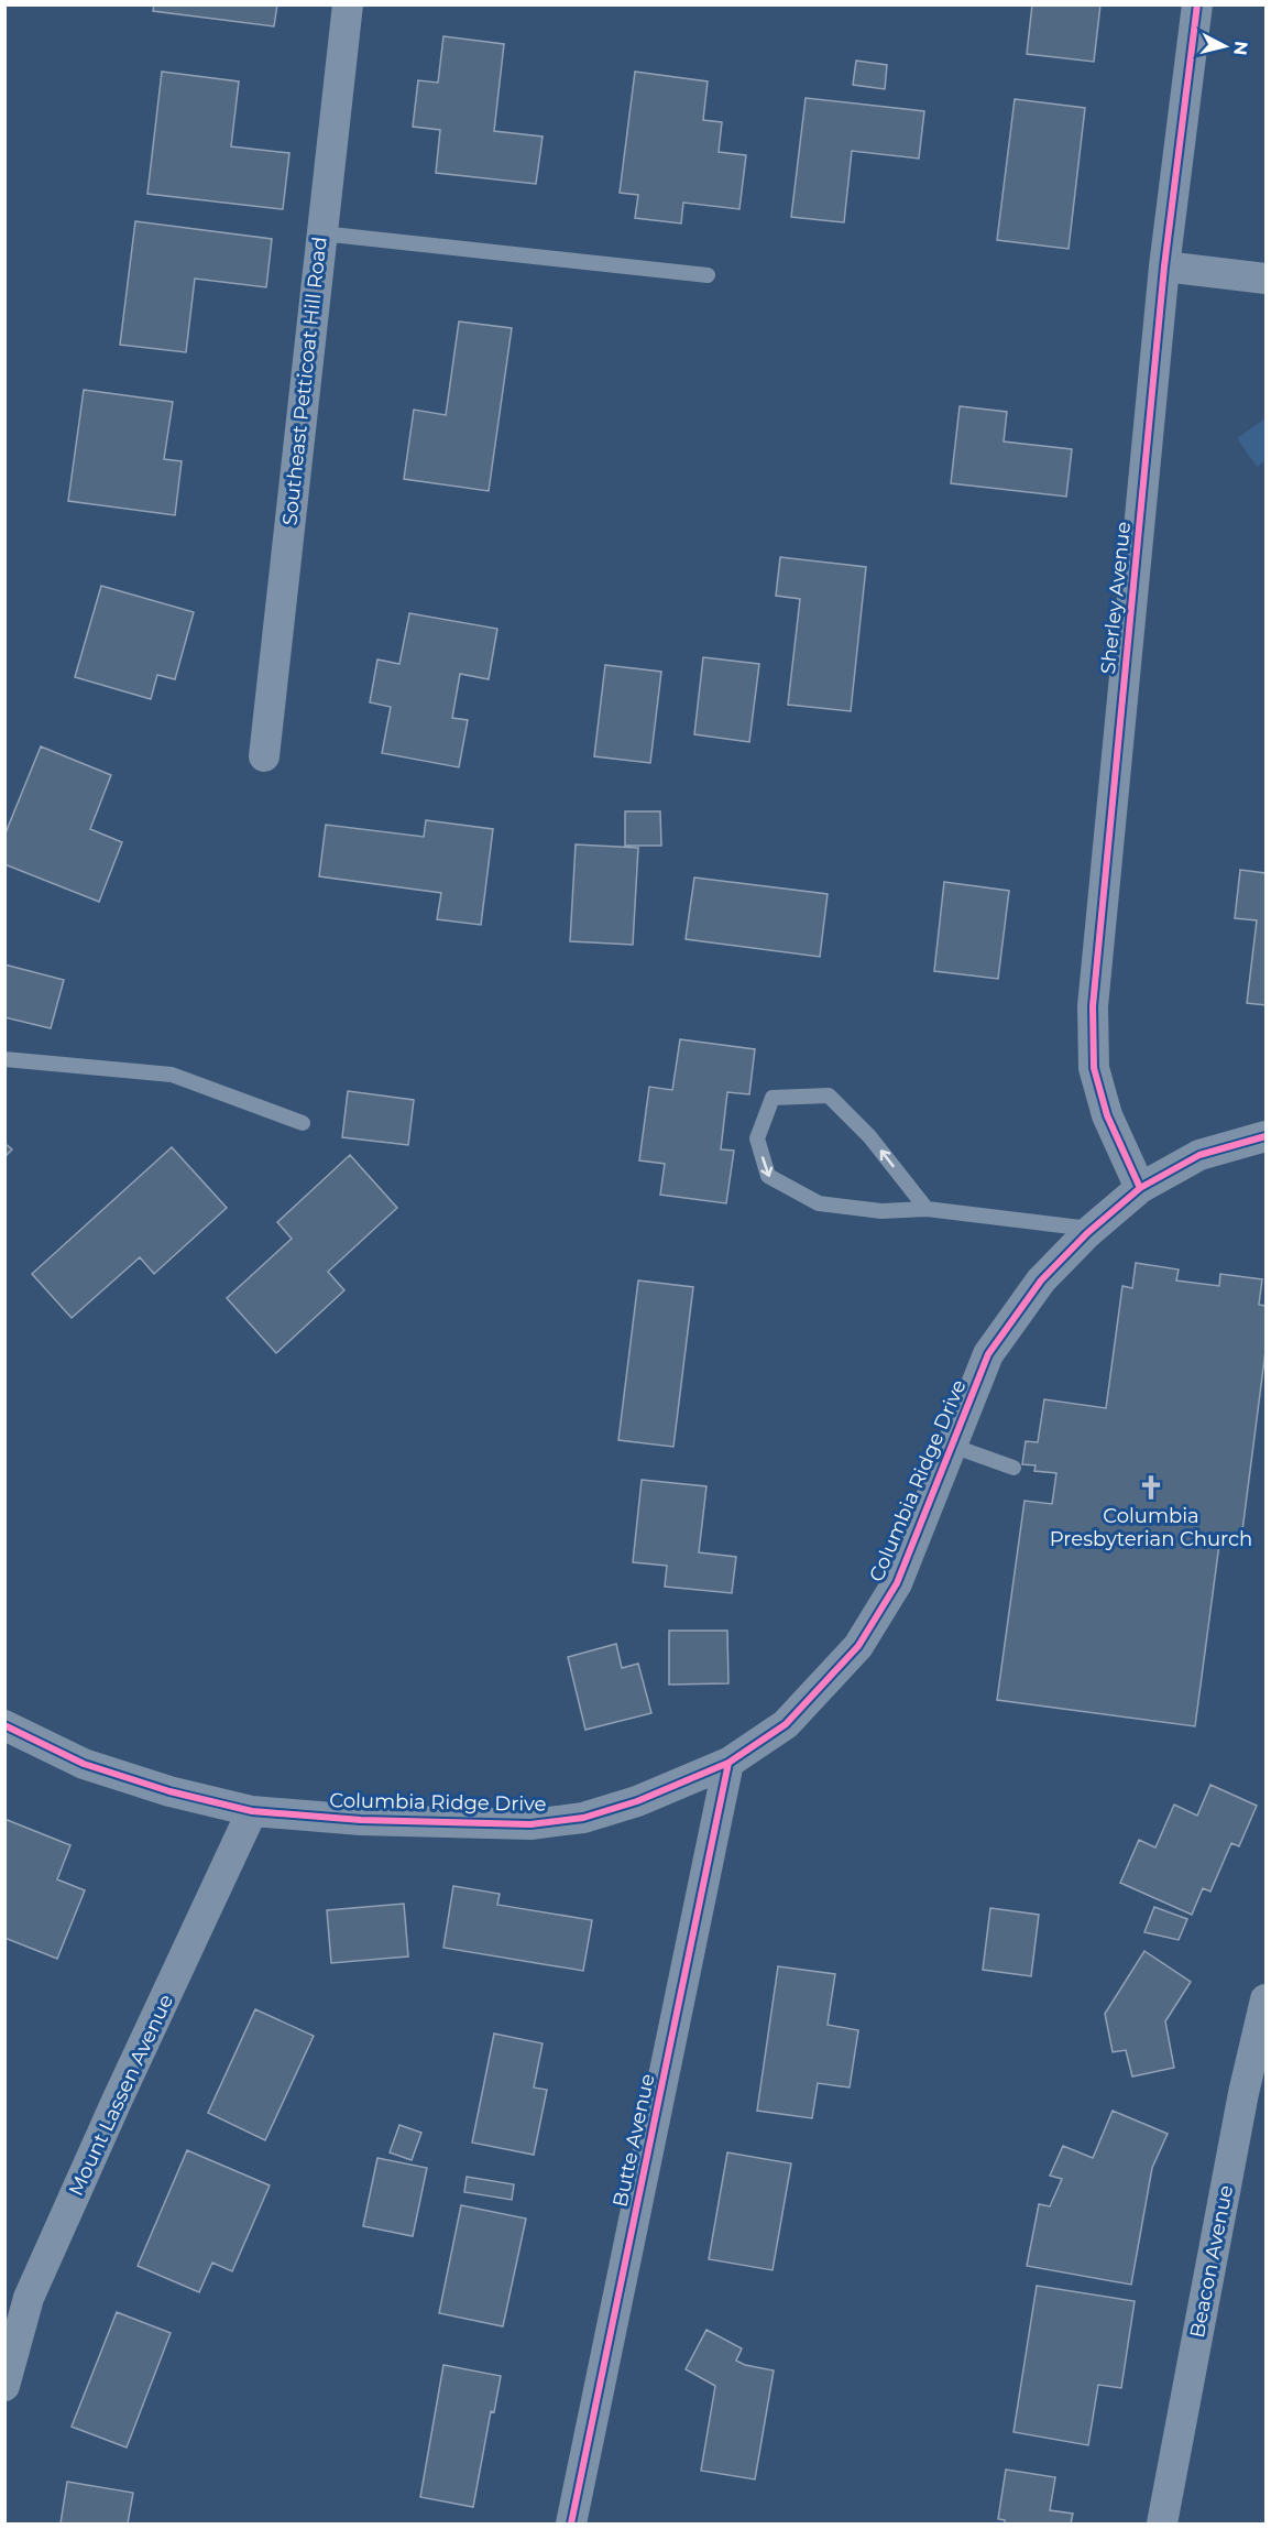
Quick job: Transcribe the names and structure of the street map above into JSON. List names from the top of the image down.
{
  "streets": {
    "street": [
      "Southeast Petticoat Hill Road",
      "Sherley Avenue",
      "Columbia Ridge Drive",
      "Mount Lassen Avenue",
      "Butte Avenue",
      "Beacon Avenue"
    ]
  },
  "crossings": [
    ["Sherley Avenue", "Columbia Ridge Drive"],
    ["Columbia Ridge Drive", "Mount Lassen Avenue"],
    ["Columbia Ridge Drive", "Butte Avenue"]
  ],
  "places": {
    "church": ["Columbia Presbyterian Church"]
  },
  "north": "right"
}
